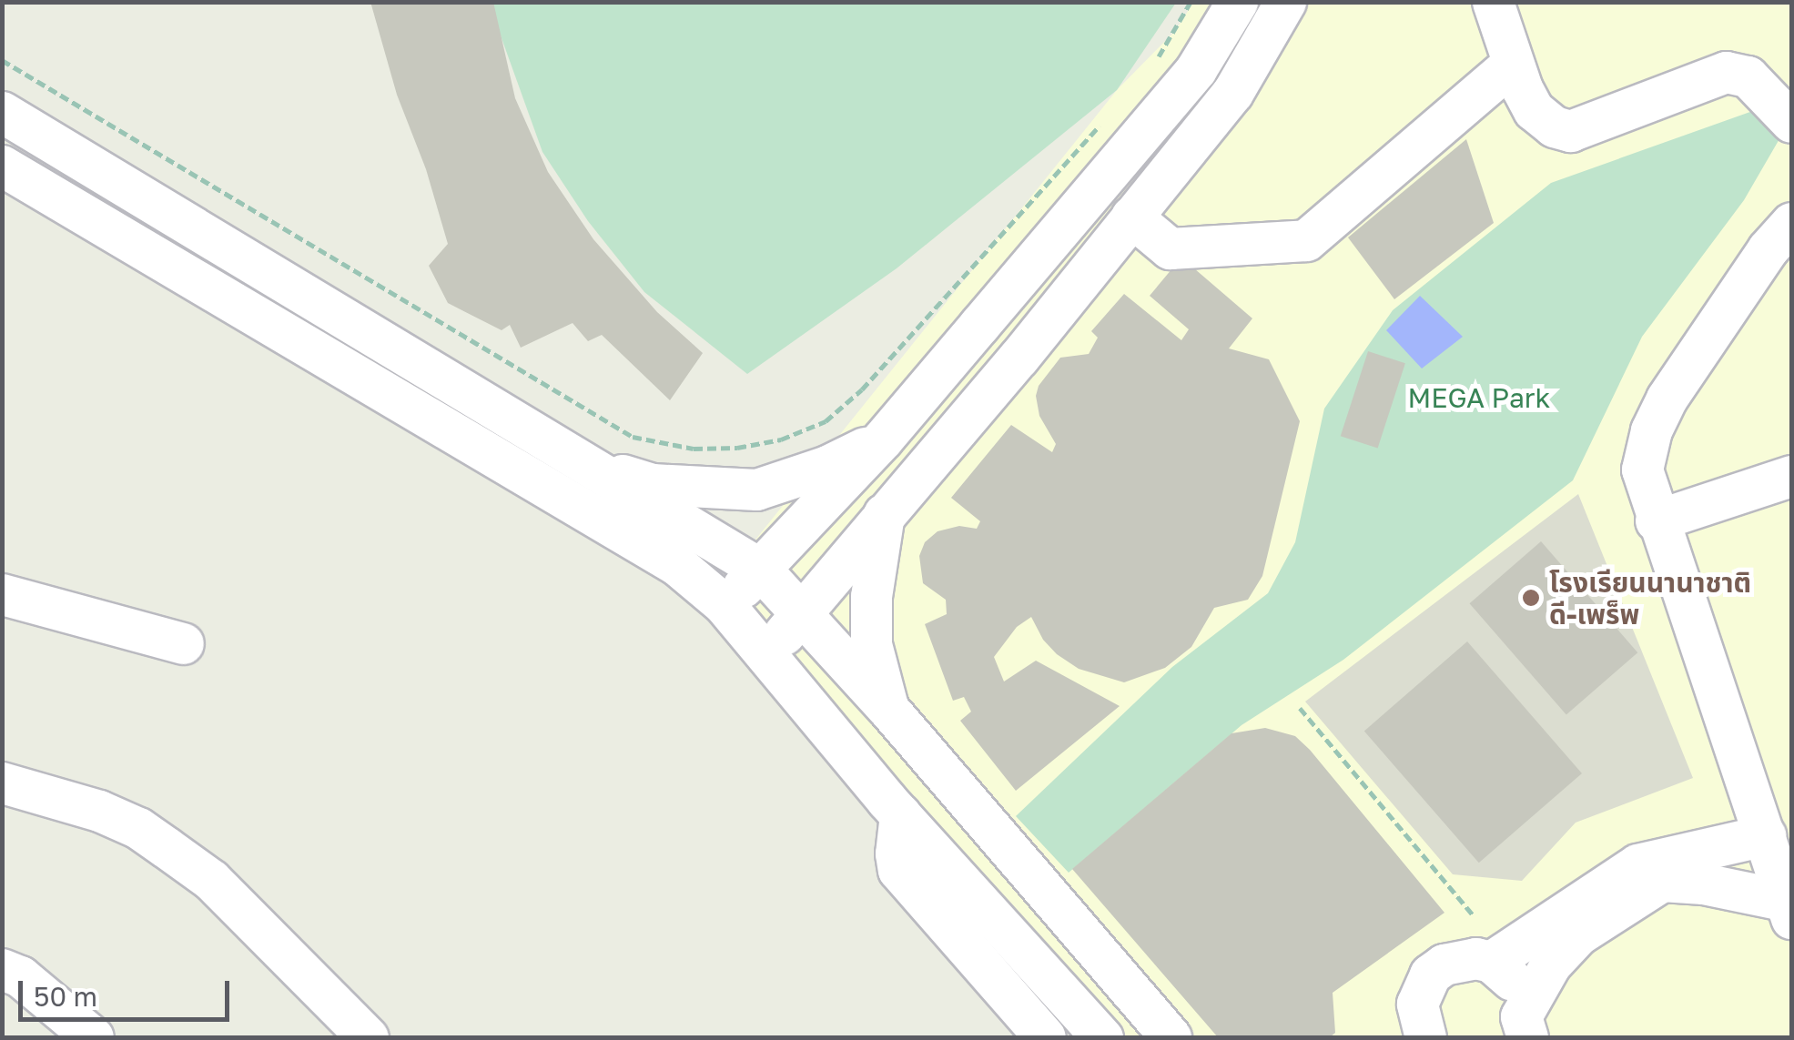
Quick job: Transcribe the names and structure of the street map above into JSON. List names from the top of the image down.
{
  "parks": ["MEGA Park"],
  "places": ["โรงเรียนนานาชาติ ดี-เพร็พ"],
  "scale_bar": "50 m"
}
